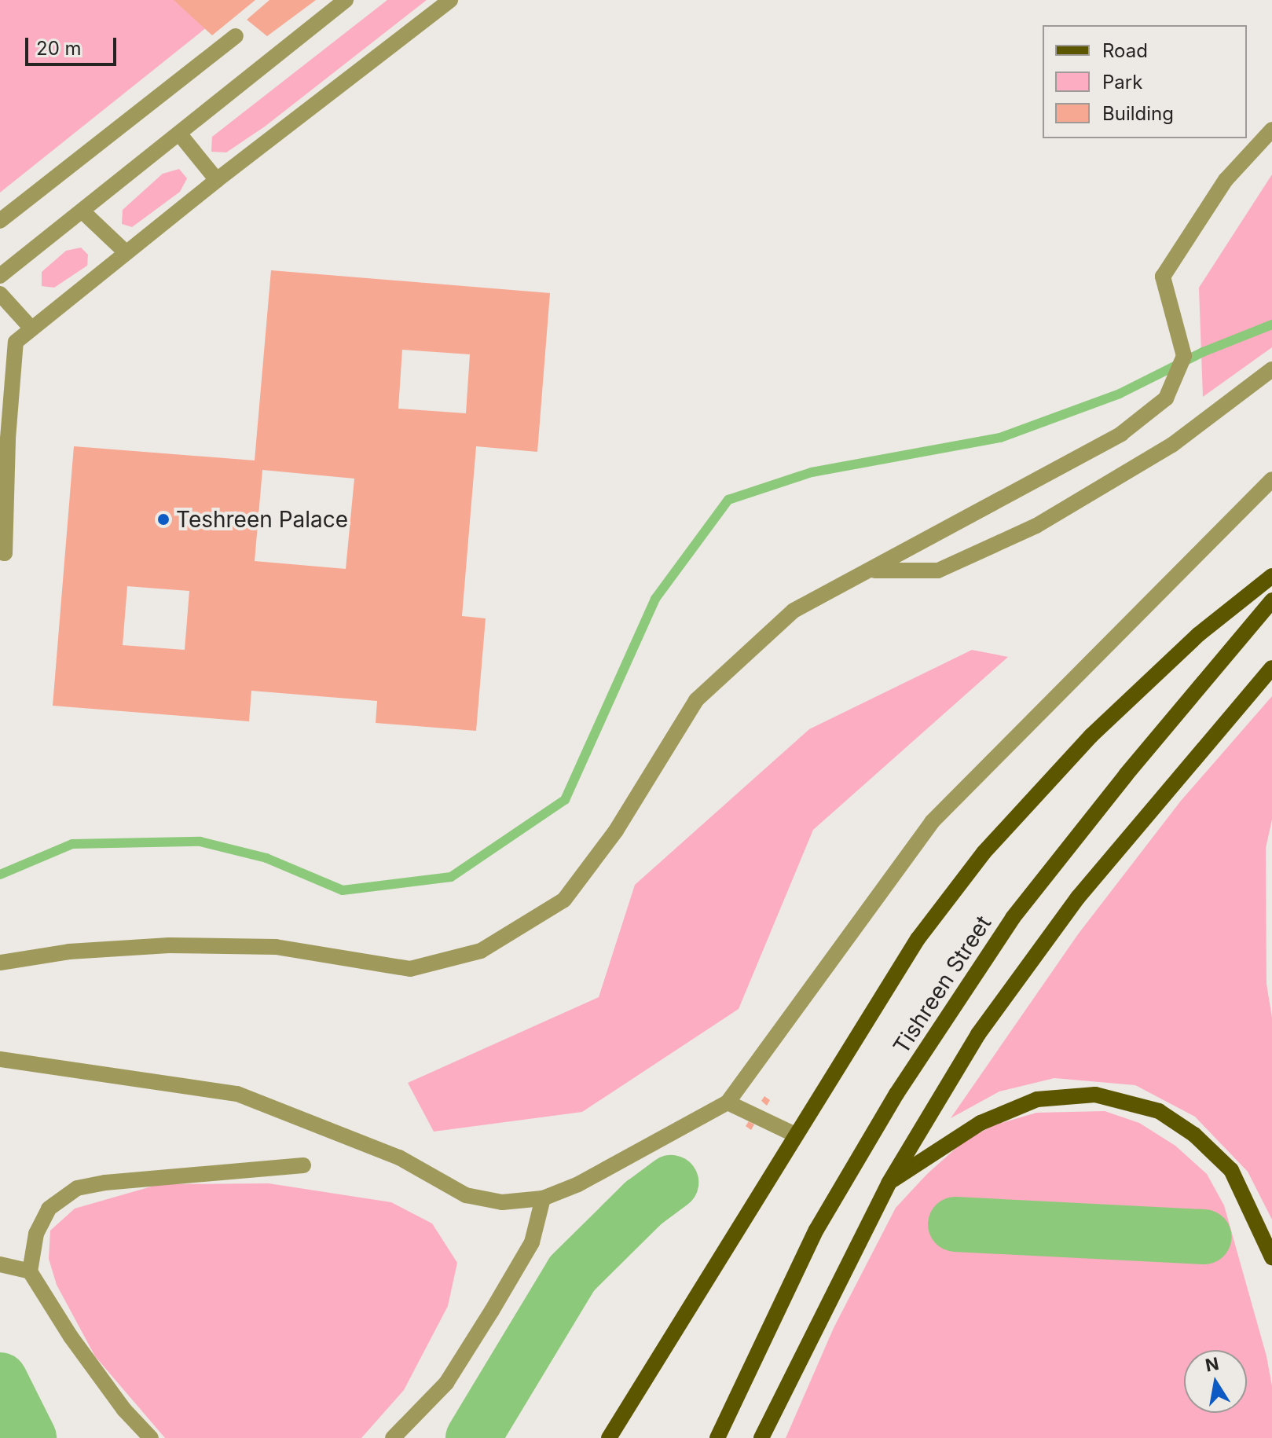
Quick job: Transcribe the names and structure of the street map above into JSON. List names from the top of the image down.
{
  "streets": {
    "main road": ["Tishreen Street"]
  },
  "places": ["Teshreen Palace"],
  "legend": ["Road", "Park", "Building"],
  "scale_bar": "20 m",
  "north": "top"
}
